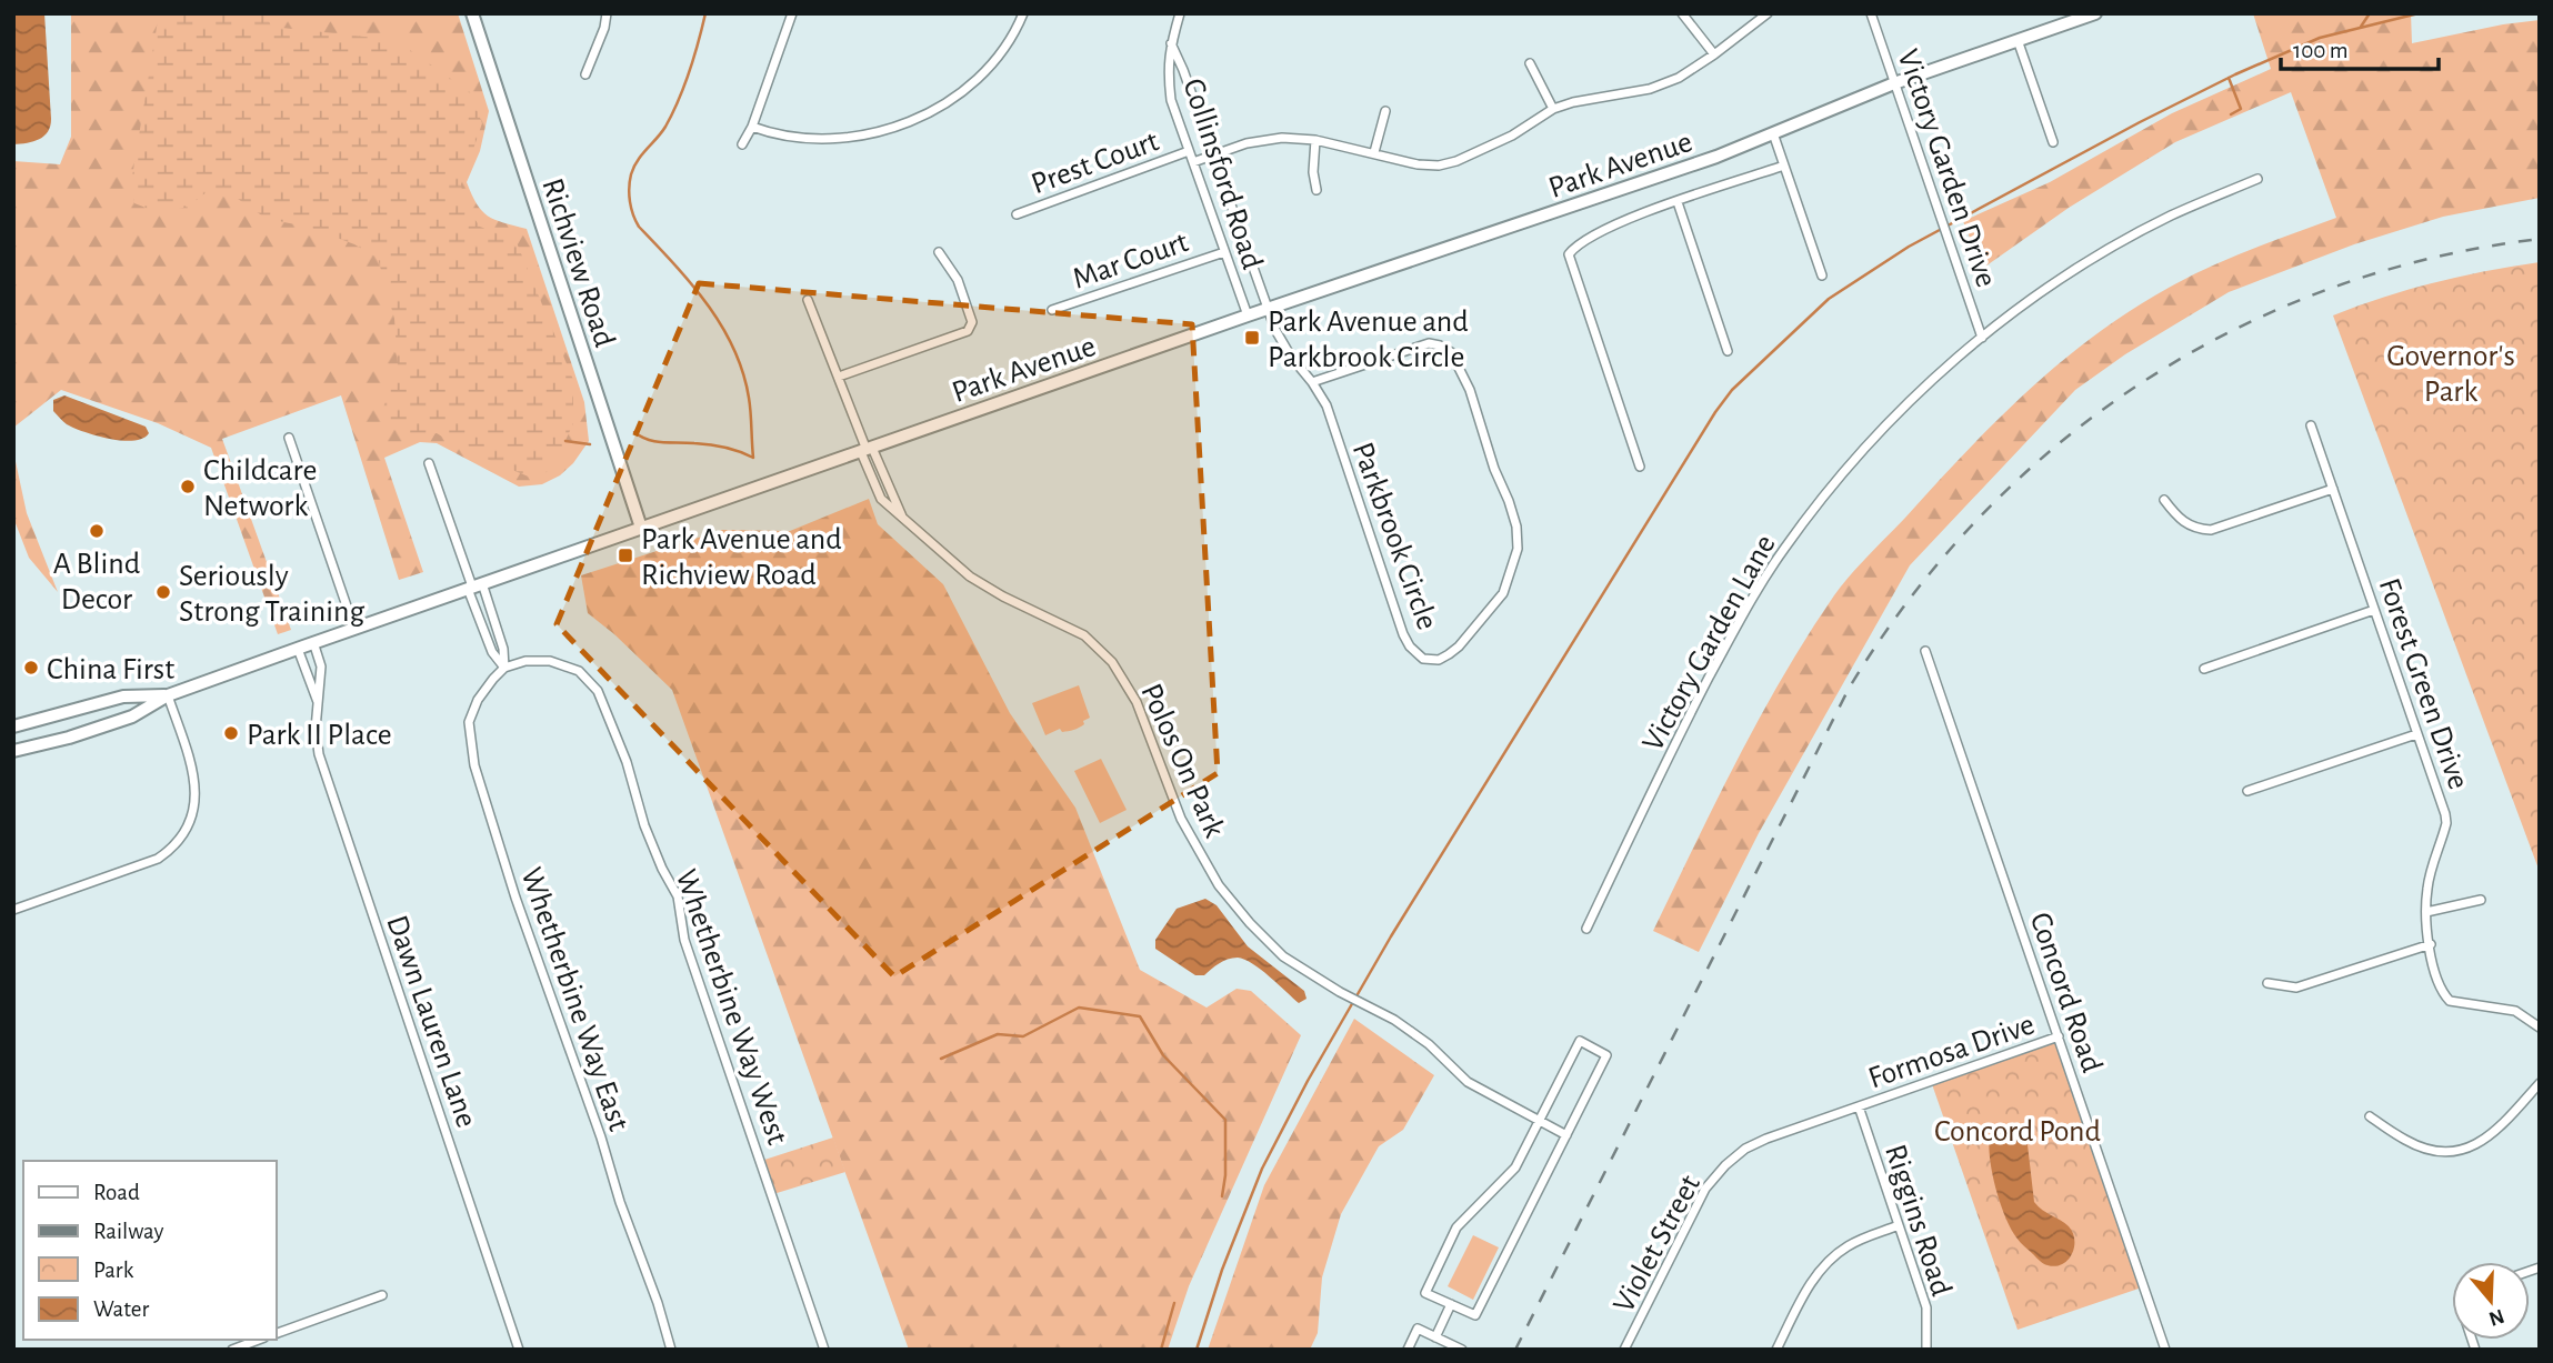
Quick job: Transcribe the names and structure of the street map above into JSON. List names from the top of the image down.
{
  "streets": {
    "main road": ["Park Avenue", "Richview Road"],
    "street": [
      "Prest Court",
      "Victory Garden Drive",
      "Collinsford Road",
      "Mar Court",
      "Parkbrook Circle",
      "Victory Garden Lane",
      "Forest Green Drive",
      "Polos On Park",
      "Concord Road",
      "Whetherbine Way East",
      "Whetherbine Way West",
      "Dawn Lauren Lane",
      "Formosa Drive",
      "Riggins Road",
      "Violet Street"
    ]
  },
  "crossings": [
    ["Prest Court", "Collinsford Road"],
    ["Park Avenue", "Victory Garden Drive"],
    ["Park Avenue", "Collinsford Road"],
    ["Park Avenue", "Richview Road"],
    ["Park Avenue", "Parkbrook Circle"],
    ["Park Avenue", "Polos On Park"],
    ["Park Avenue", "Dawn Lauren Lane"],
    ["Victory Garden Drive", "Victory Garden Lane"],
    ["Collinsford Road", "Mar Court"],
    ["Collinsford Road", "Parkbrook Circle"],
    ["Concord Road", "Formosa Drive"],
    ["Whetherbine Way East", "Whetherbine Way West"],
    ["Formosa Drive", "Riggins Road"],
    ["Formosa Drive", "Violet Street"],
    ["Riggins Road", "Violet Street"]
  ],
  "parks": ["Governor's Park", "Concord Pond"],
  "places": {
    "transit": ["Park Avenue and Parkbrook Circle", "Park Avenue and Richview Road"],
    "other": [
      "Childcare Network",
      "A Blind Decor",
      "Seriously Strong Training",
      "China First",
      "Park II Place"
    ]
  },
  "legend": [
    "Road",
    "Railway",
    "Park",
    "Water"
  ],
  "scale_bar": "100 m",
  "north": "bottom"
}
